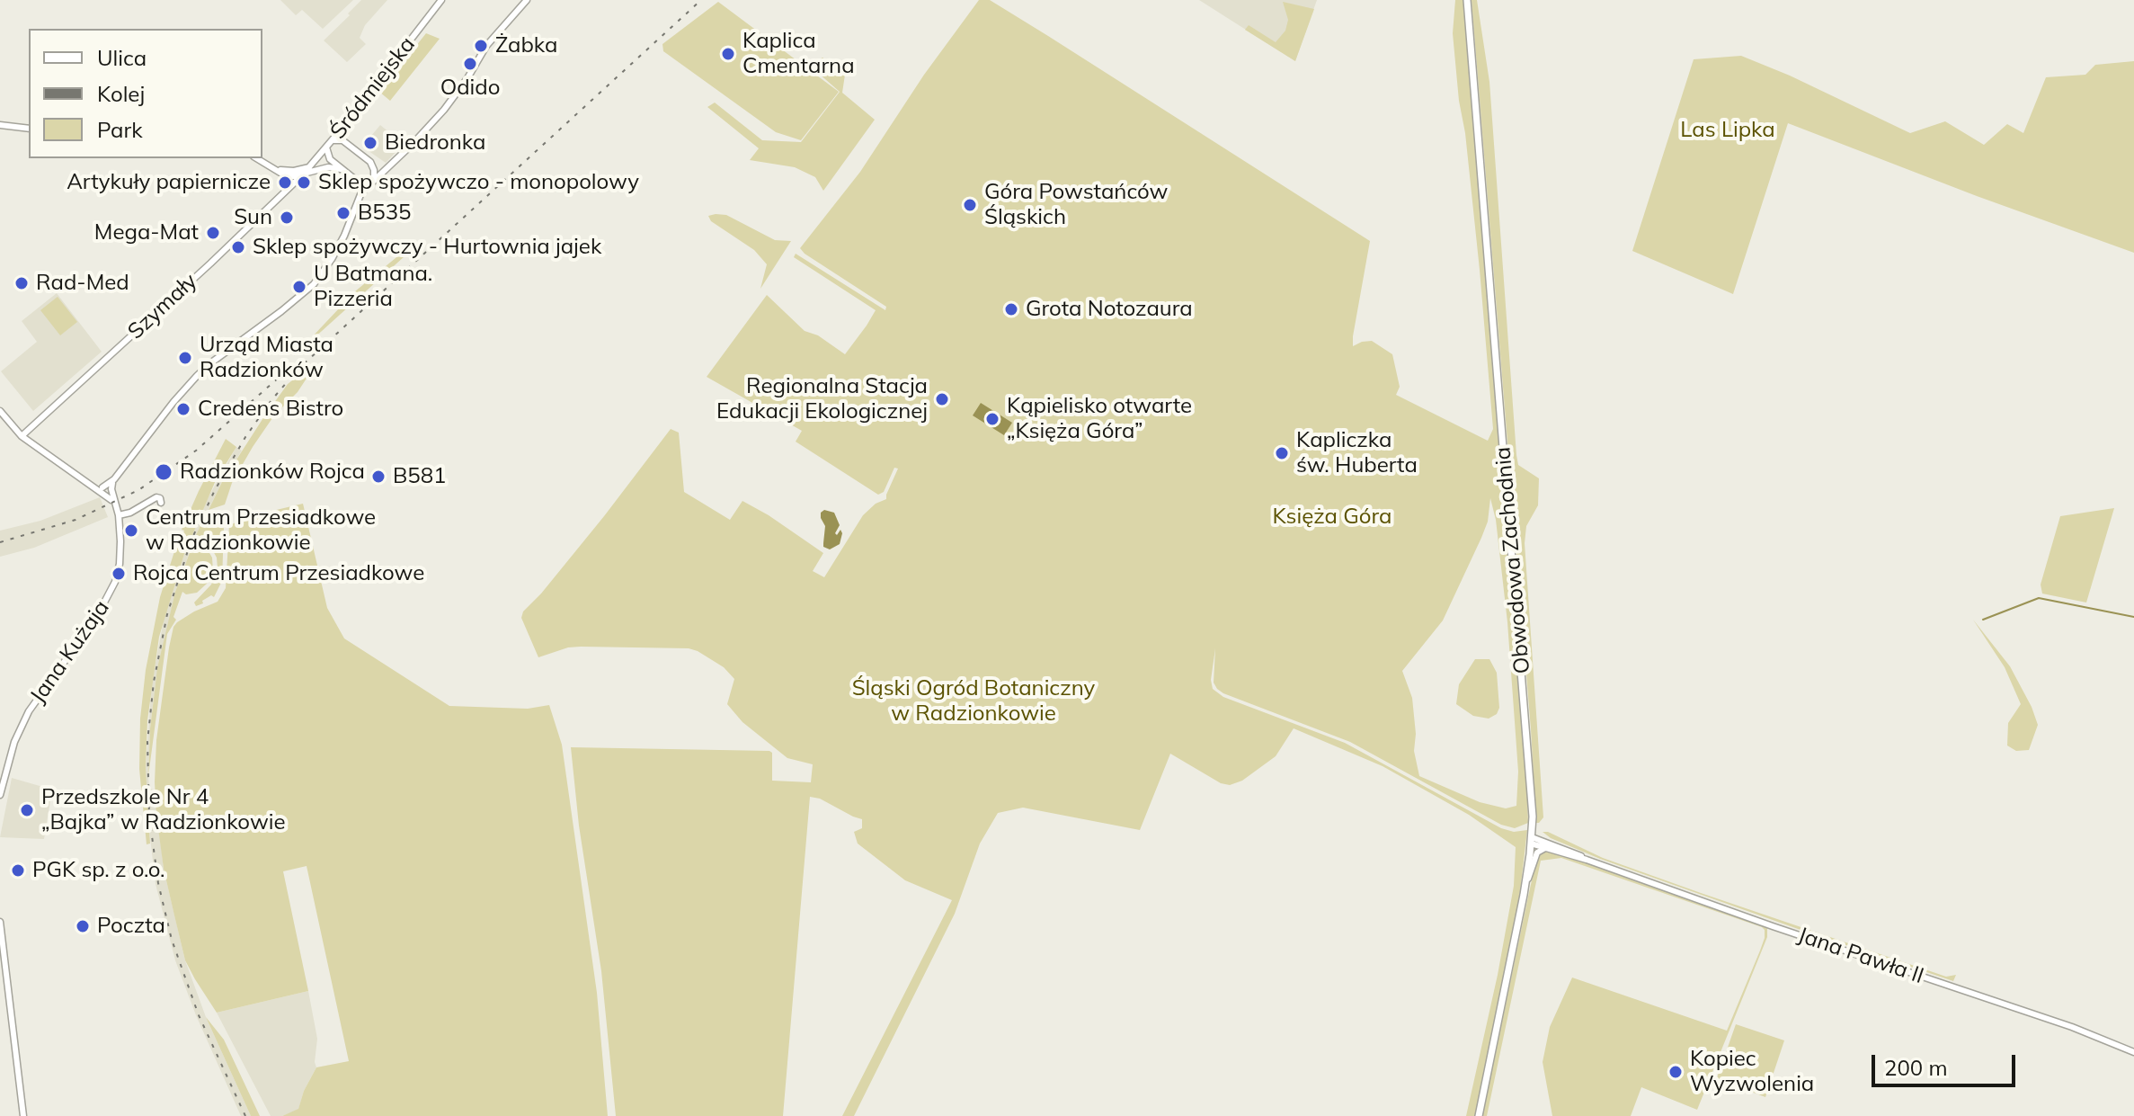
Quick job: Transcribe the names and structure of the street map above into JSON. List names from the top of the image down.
{
  "streets": {
    "main road": ["Obwodowa Zachodnia"],
    "street": [
      "Śródmiejska",
      "Szymały",
      "Jana Kużaja",
      "Jana Pawła II"
    ]
  },
  "crossings": [
    ["Śródmiejska", "Szymały"],
    ["Obwodowa Zachodnia", "Jana Pawła II"]
  ],
  "parks": ["Las Lipka", "Księża Góra", "Śląski Ogród Botaniczny w Radzionkowie"],
  "places": [
    "Żabka",
    "Kaplica Cmentarna",
    "Odido",
    "Biedronka",
    "Artykuły papiernicze",
    "Sklep spożywczo - monopolowy",
    "Góra Powstańców Śląskich",
    "B535",
    "Sun",
    "Mega-Mat",
    "Sklep spożywczy - Hurtownia jajek",
    "Rad-Med",
    "U Batmana. Pizzeria",
    "Grota Notozaura",
    "Urząd Miasta Radzionków",
    "Regionalna Stacja Edukacji Ekologicznej",
    "Credens Bistro",
    "Kąpielisko otwarte „Księża Góra”",
    "Kapliczka św. Huberta",
    "Radzionków Rojca",
    "B581",
    "Centrum Przesiadkowe w Radzionkowie",
    "Rojca Centrum Przesiadkowe",
    "Przedszkole Nr 4 „Bajka” w Radzionkowie",
    "PGK sp. z o.o.",
    "Poczta",
    "Kopiec Wyzwolenia"
  ],
  "legend": ["Ulica", "Kolej", "Park"],
  "scale_bar": "200 m"
}
